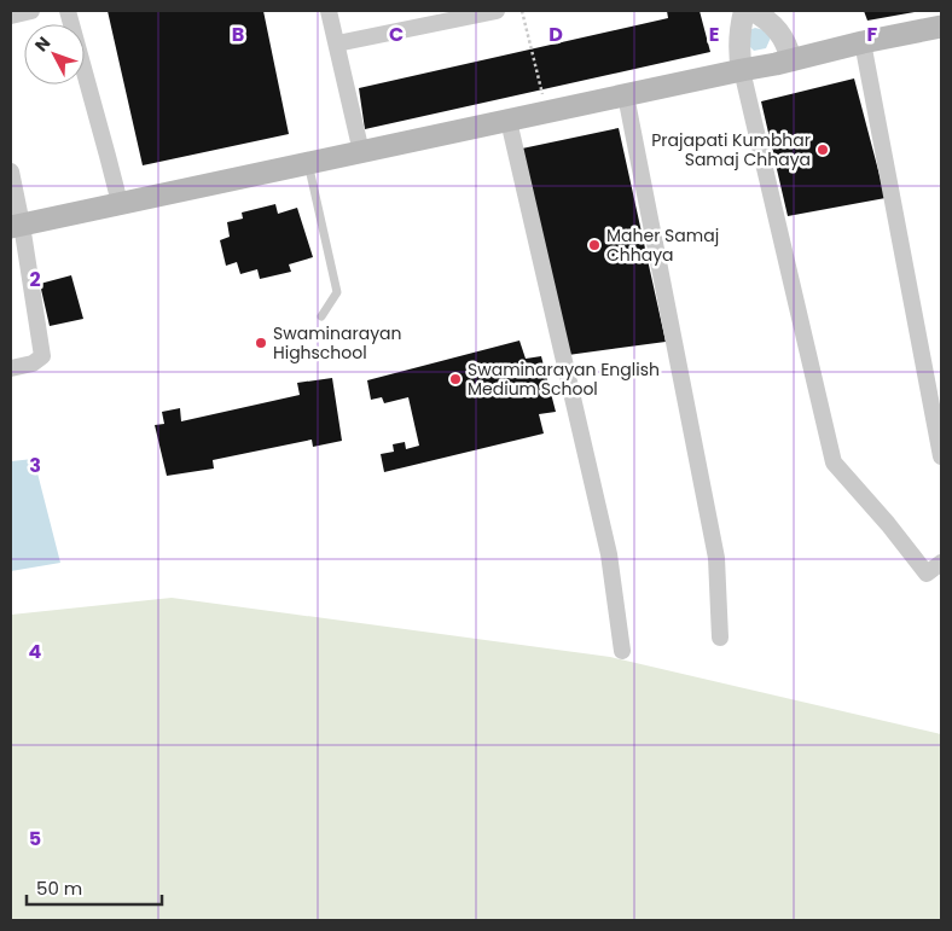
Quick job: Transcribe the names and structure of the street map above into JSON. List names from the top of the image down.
{
  "places": [
    "Prajapati Kumbhar Samaj Chhaya",
    "Maher Samaj Chhaya",
    "Swaminarayan Highschool",
    "Swaminarayan English Medium School"
  ],
  "scale_bar": "50 m",
  "north": "top left",
  "grid": {
    "columns": [
      "B",
      "C",
      "D",
      "E",
      "F"
    ],
    "rows": [
      "2",
      "3",
      "4",
      "5"
    ]
  }
}
